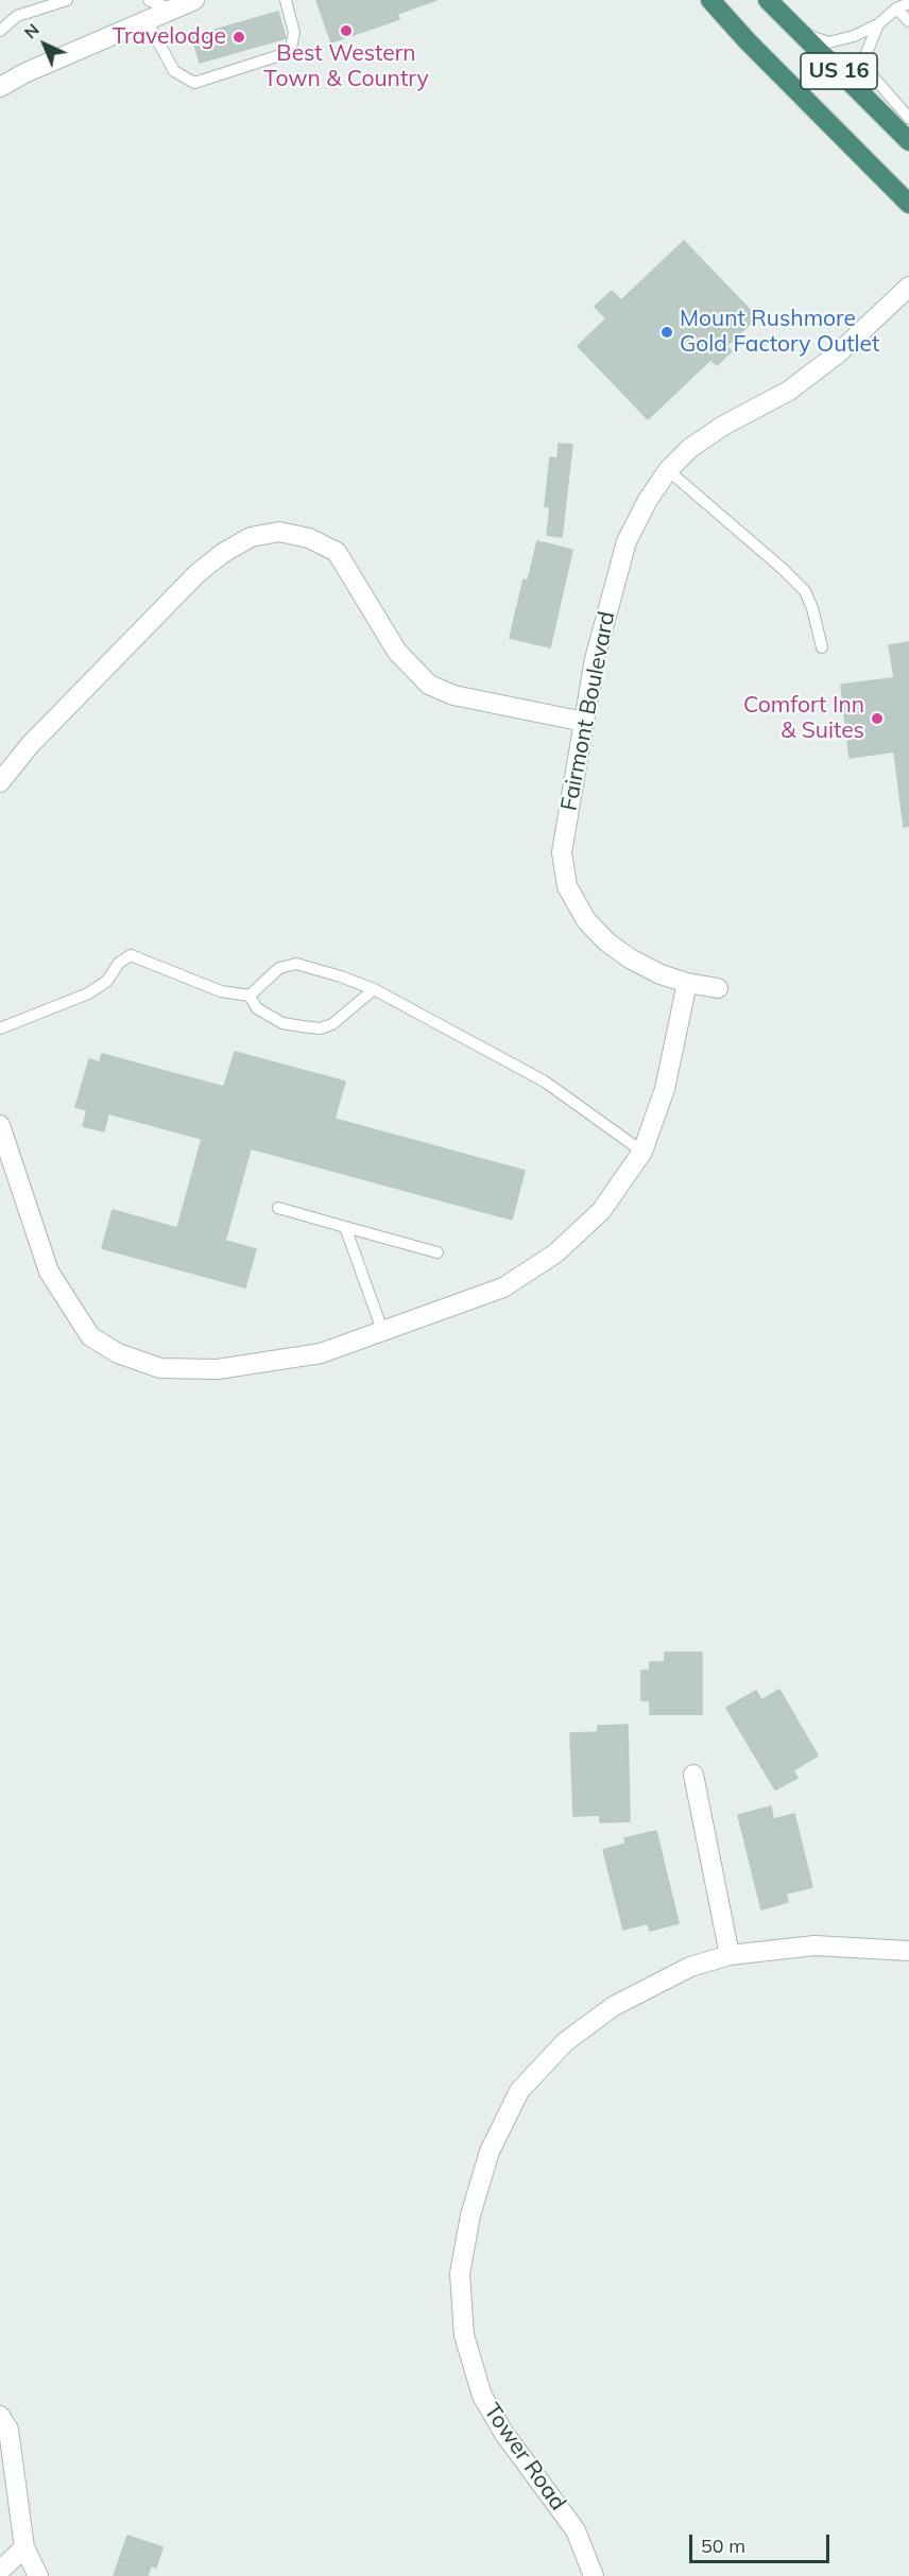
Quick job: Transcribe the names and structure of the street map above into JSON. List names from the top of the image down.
{
  "streets": {
    "highway": ["US 16"],
    "street": ["Fairmont Boulevard", "Tower Road"]
  },
  "places": [
    "Best Western Town & Country",
    "Travelodge",
    "Mount Rushmore Gold Factory Outlet",
    "Comfort Inn & Suites"
  ],
  "scale_bar": "50 m",
  "north": "top left"
}
